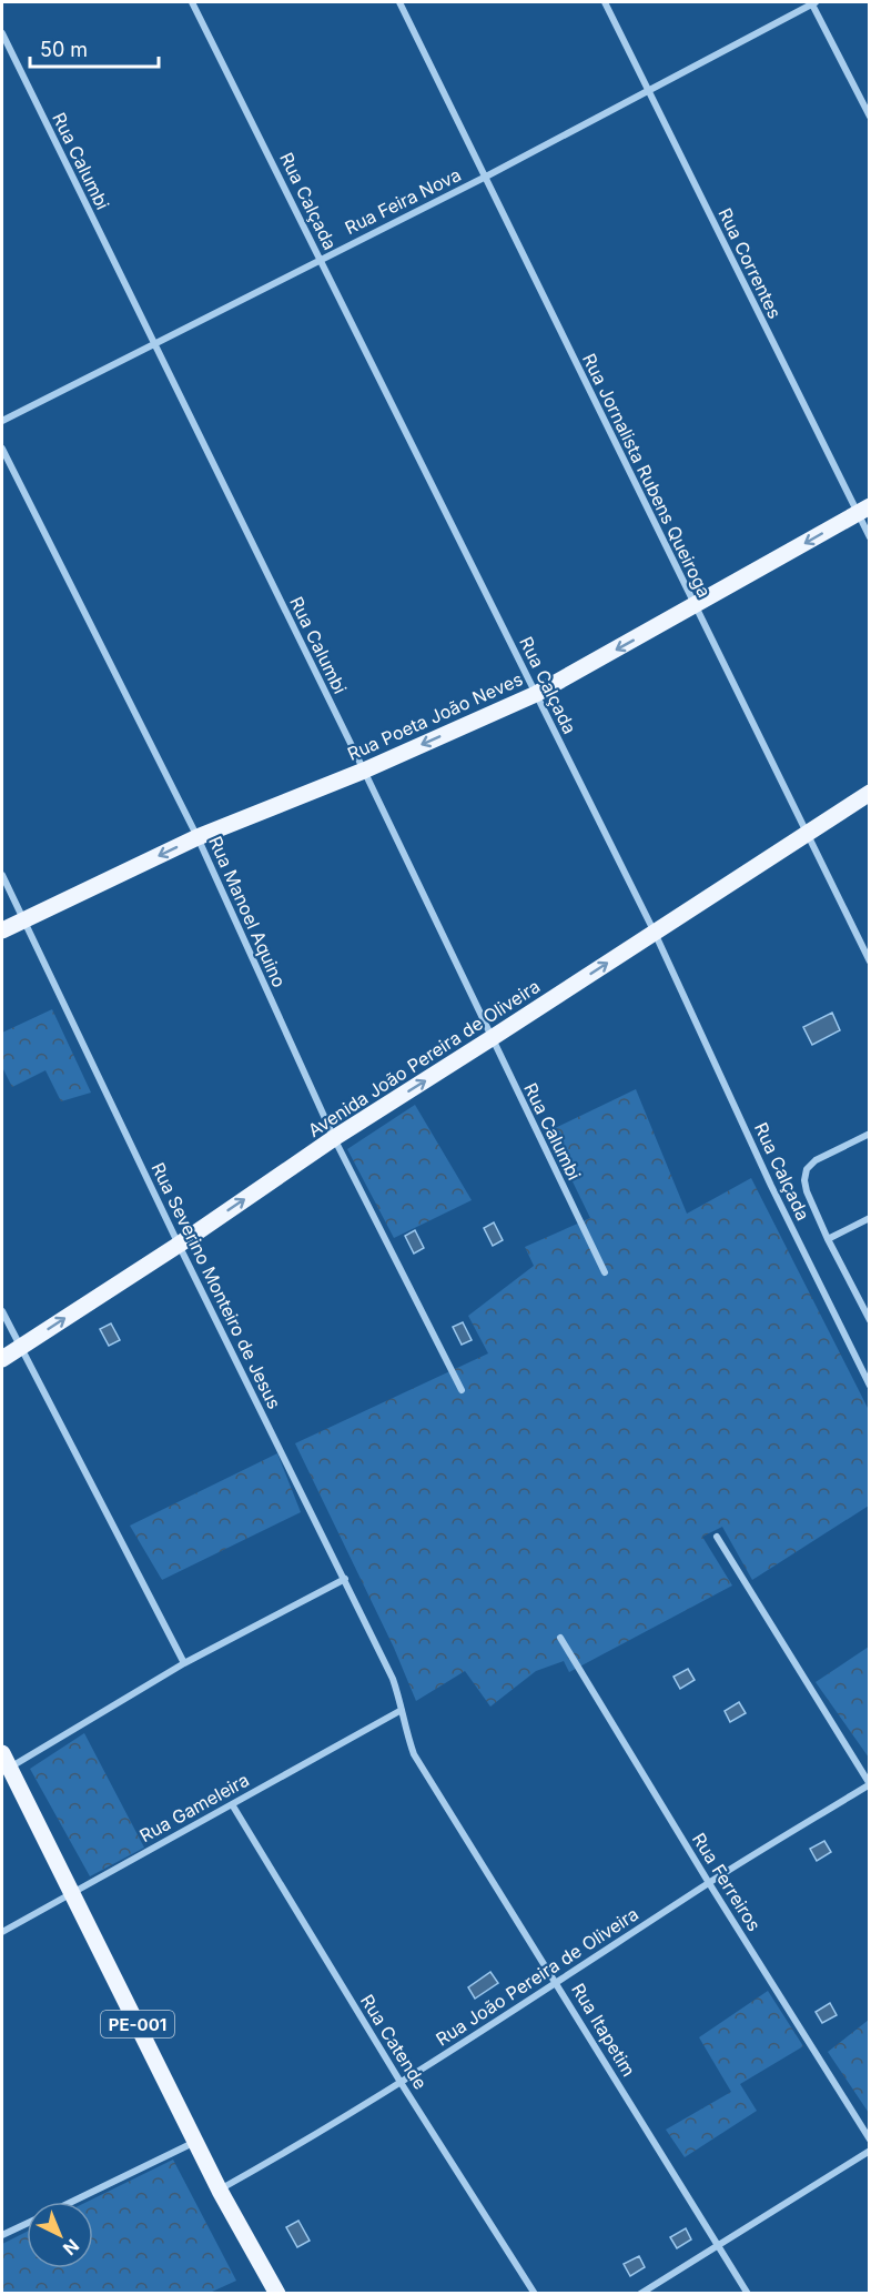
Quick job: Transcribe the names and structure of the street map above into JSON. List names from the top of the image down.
{
  "streets": {
    "main road": ["Rua Poeta João Neves", "Avenida João Pereira de Oliveira", "PE-001"],
    "street": [
      "Rua Calumbi",
      "Rua Calçada",
      "Rua Feira Nova",
      "Rua Correntes",
      "Rua Jornalista Rubens Queiroga",
      "Rua Manoel Aquino",
      "Rua Severino Monteiro de Jesus",
      "Rua Gameleira",
      "Rua Ferreiros",
      "Rua João Pereira de Oliveira",
      "Rua Itapetim",
      "Rua Catende"
    ]
  },
  "crossings": [
    ["Rua Calumbi", "Rua Feira Nova"],
    ["Rua Calumbi", "Rua Poeta João Neves"],
    ["Rua Calumbi", "Avenida João Pereira de Oliveira"],
    ["Rua Calçada", "Rua Feira Nova"],
    ["Rua Calçada", "Rua Poeta João Neves"],
    ["Rua Calçada", "Avenida João Pereira de Oliveira"],
    ["Rua Feira Nova", "Rua Correntes"],
    ["Rua Feira Nova", "Rua Jornalista Rubens Queiroga"],
    ["Rua Correntes", "Rua Poeta João Neves"],
    ["Rua Jornalista Rubens Queiroga", "Rua Poeta João Neves"],
    ["Rua Jornalista Rubens Queiroga", "Avenida João Pereira de Oliveira"],
    ["Rua Poeta João Neves", "Rua Manoel Aquino"],
    ["Rua Poeta João Neves", "Rua Severino Monteiro de Jesus"],
    ["Rua Manoel Aquino", "Avenida João Pereira de Oliveira"],
    ["Avenida João Pereira de Oliveira", "Rua Severino Monteiro de Jesus"],
    ["Rua Severino Monteiro de Jesus", "Rua Gameleira"],
    ["Rua Severino Monteiro de Jesus", "Rua Itapetim"],
    ["Rua Gameleira", "PE-001"],
    ["Rua Gameleira", "Rua Itapetim"],
    ["Rua Gameleira", "Rua Catende"],
    ["Rua Ferreiros", "Rua João Pereira de Oliveira"],
    ["Rua João Pereira de Oliveira", "PE-001"],
    ["Rua João Pereira de Oliveira", "Rua Itapetim"],
    ["Rua João Pereira de Oliveira", "Rua Catende"]
  ],
  "one_way": ["Rua Poeta João Neves", "Avenida João Pereira de Oliveira"],
  "scale_bar": "50 m",
  "north": "bottom right"
}
